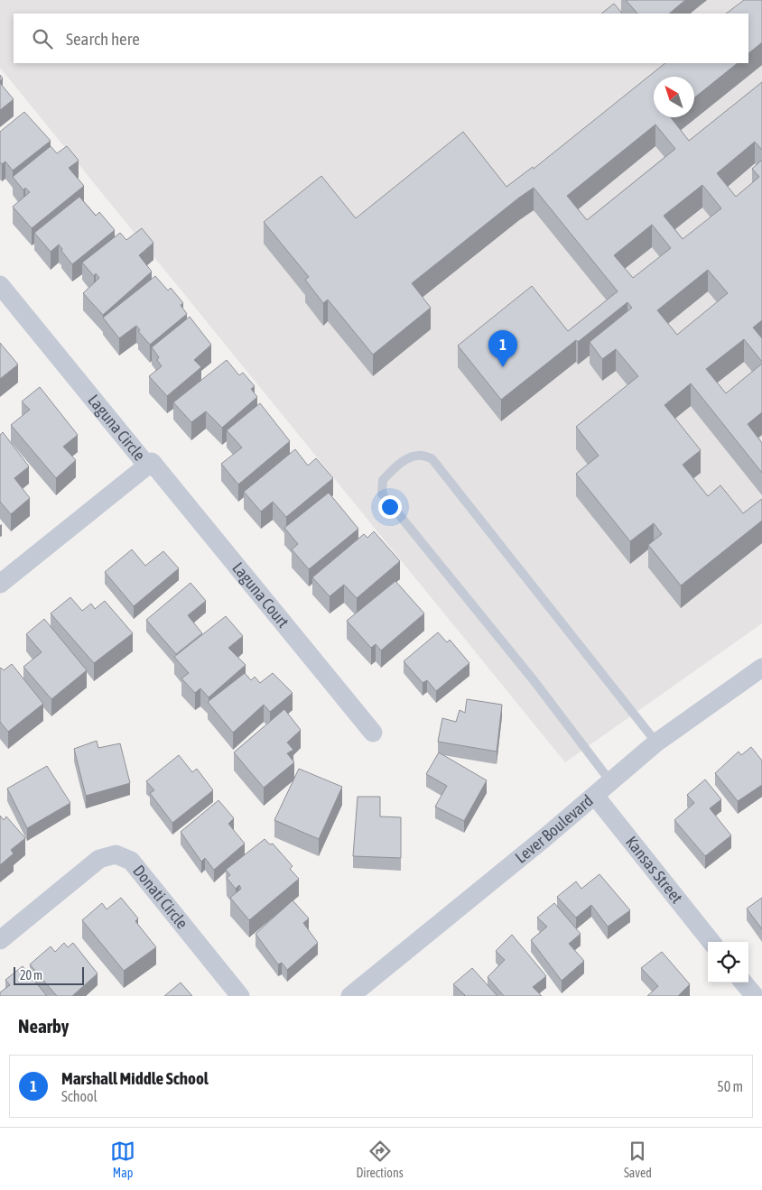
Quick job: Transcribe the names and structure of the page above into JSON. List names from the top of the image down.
{
  "streets": {
    "street": [
      "Laguna Circle",
      "Laguna Court",
      "Lever Boulevard",
      "Kansas Street",
      "Donati Circle"
    ]
  },
  "crossings": [
    ["Laguna Circle", "Laguna Court"],
    ["Lever Boulevard", "Kansas Street"]
  ],
  "scale_bar": "20 m",
  "north": "top left",
  "page": {
    "search": "Search here",
    "pins": "1",
    "scale": "20 m",
    "heading": "Nearby",
    "list": [
      {
        "mark": "1",
        "name": "Marshall Middle School",
        "note": "School",
        "value": "50 m"
      }
    ],
    "nav": ["Map", "Directions", "Saved"]
  }
}
